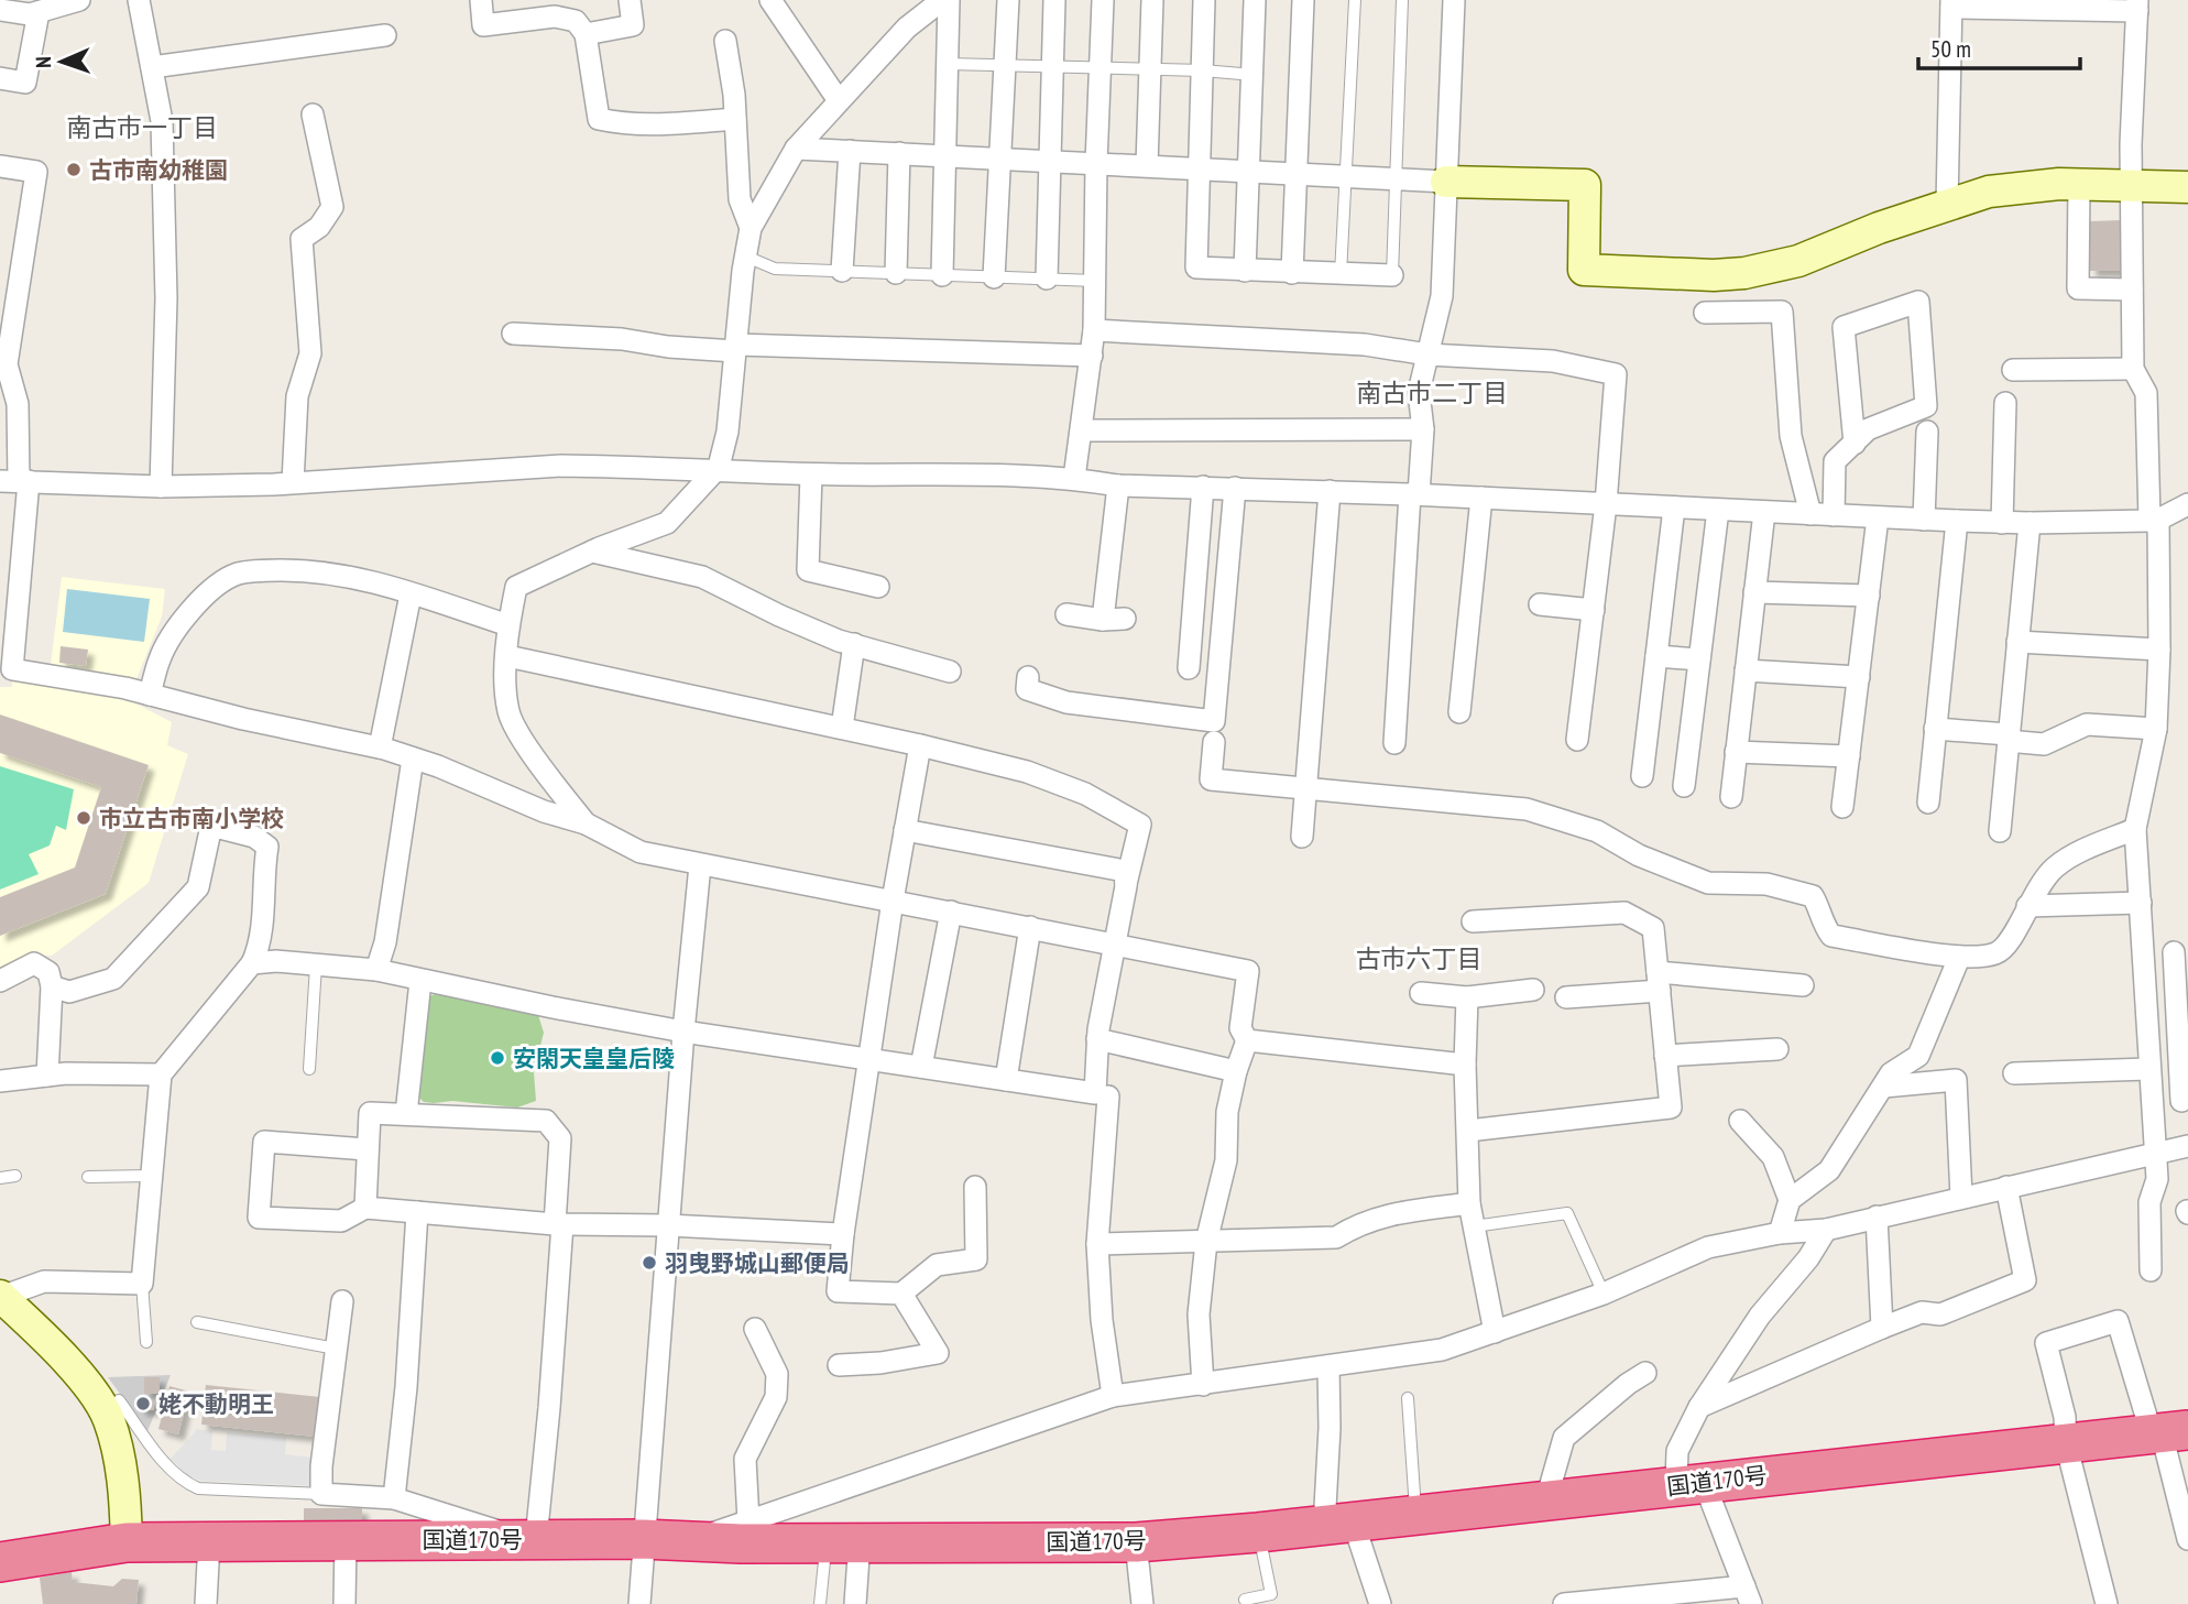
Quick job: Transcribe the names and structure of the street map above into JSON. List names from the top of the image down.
{
  "streets": {
    "highway": ["国道170号"]
  },
  "districts": ["南古市一丁目", "南古市二丁目", "古市六丁目"],
  "places": [
    "古市南幼稚園",
    "市立古市南小学校",
    "安閑天皇皇后陵",
    "羽曳野城山郵便局",
    "姥不動明王"
  ],
  "scale_bar": "50 m",
  "north": "left"
}
